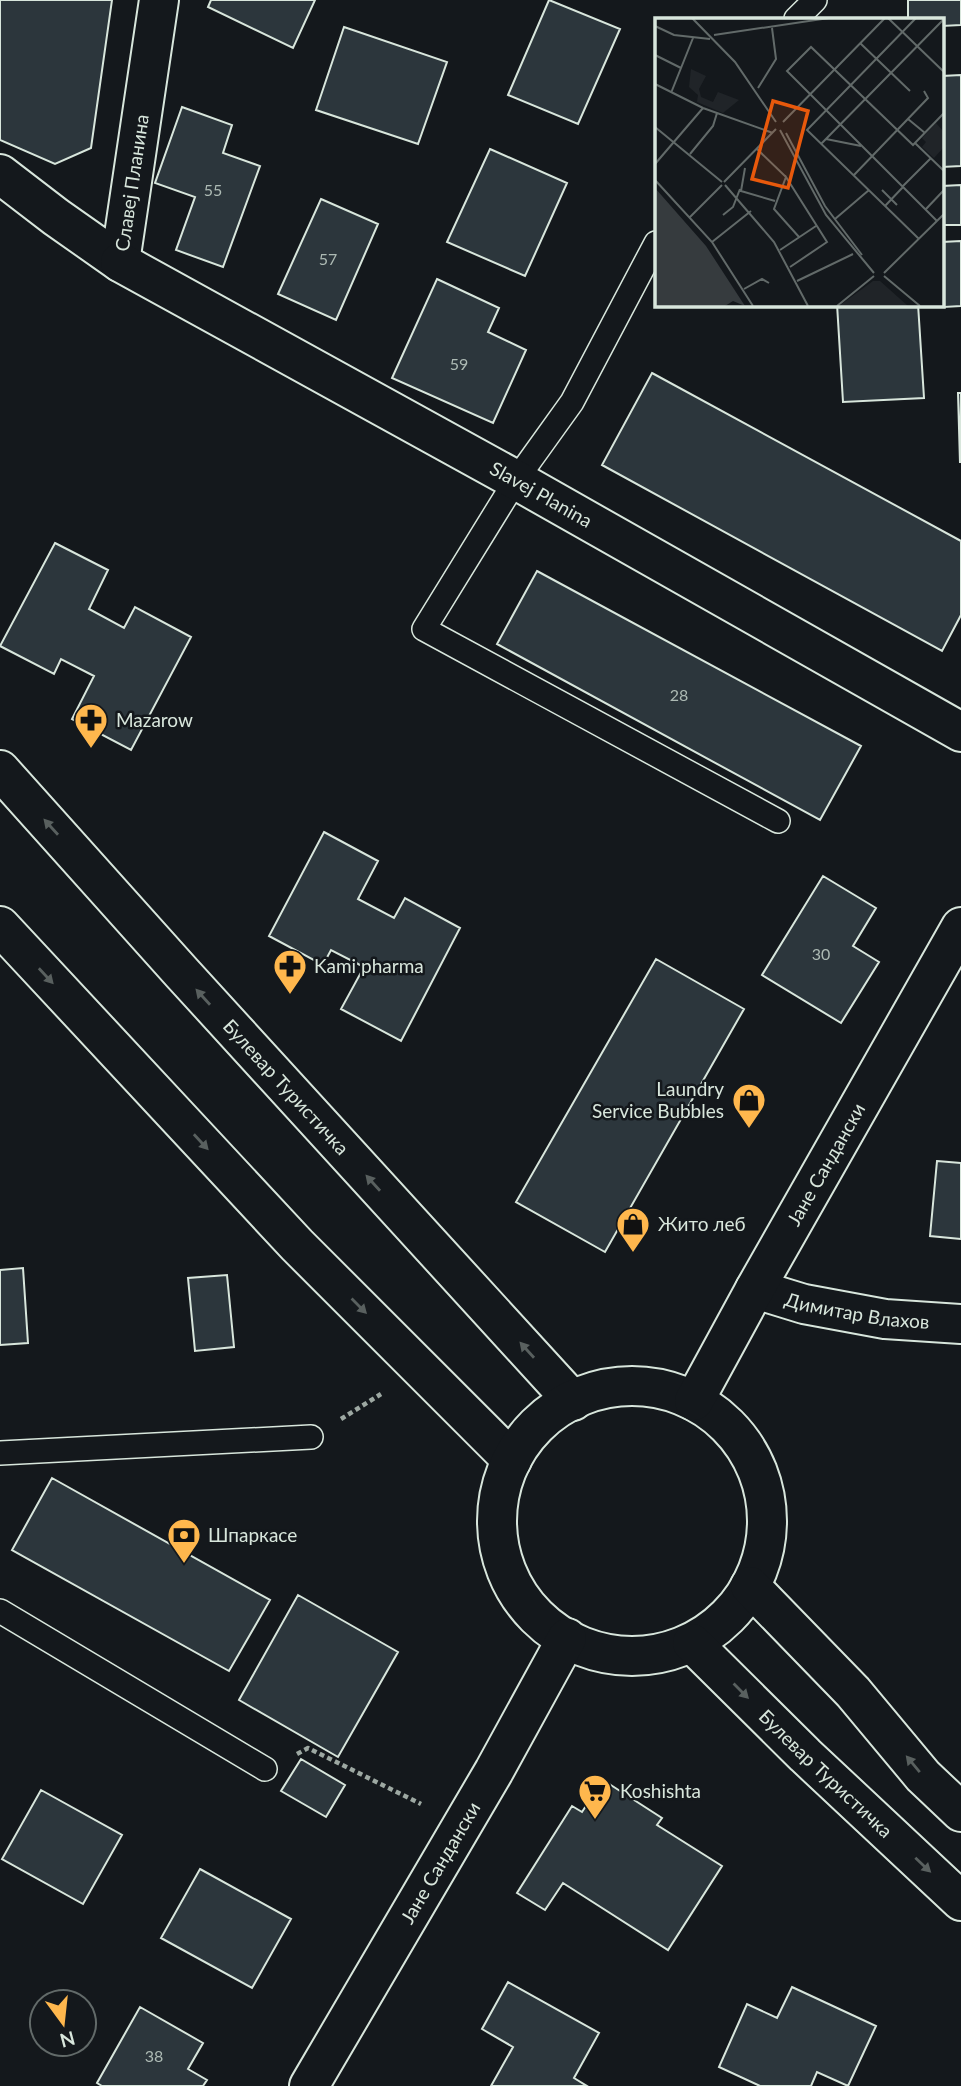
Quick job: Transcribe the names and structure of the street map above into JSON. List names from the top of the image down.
{
  "streets": {
    "main road": [
      "Славеј Планина",
      "Slavej Planina",
      "Булевар Туристичка",
      "Јане Сандански",
      "Димитар Влахов"
    ]
  },
  "crossings": [
    ["Славеј Планина", "Slavej Planina"],
    ["Јане Сандански", "Димитар Влахов"]
  ],
  "places": {
    "pharmacy": ["Mazarow", "Kami pharma"],
    "shop": ["Laundry Service Bubbles", "Жито леб"],
    "bank": ["Шпаркасе"],
    "supermarket": ["Koshishta"]
  },
  "house_numbers": [
    "55",
    "57",
    "59",
    "28",
    "30",
    "38"
  ],
  "north": "bottom"
}
